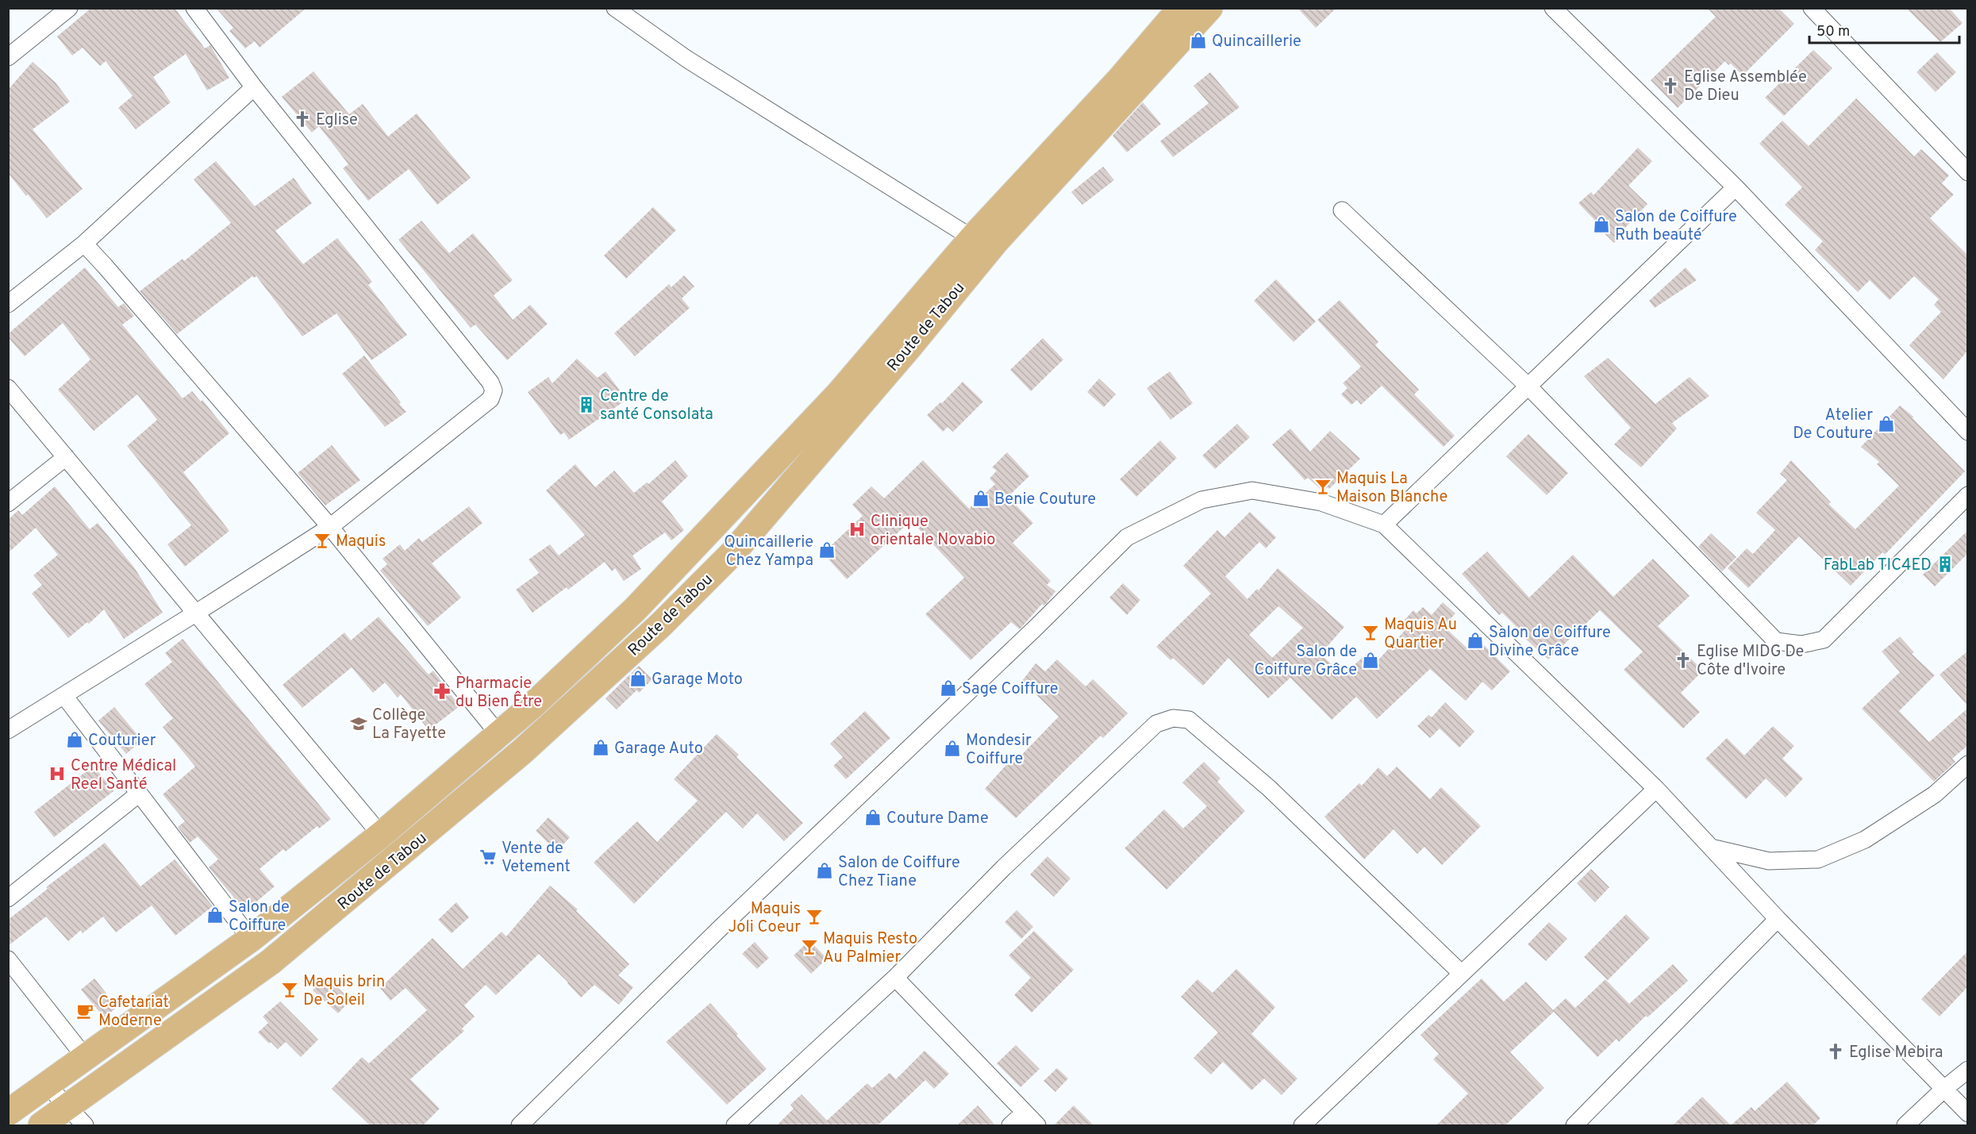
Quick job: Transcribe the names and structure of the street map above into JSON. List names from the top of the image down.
{
  "streets": {
    "main road": ["Route de Tabou"]
  },
  "places": {
    "shop": [
      "Quincaillerie",
      "Salon de Coiffure Ruth beauté",
      "Atelier De Couture",
      "Benie Couture",
      "Quincaillerie Chez Yampa",
      "Salon de Coiffure Divine Grâce",
      "Salon de Coiffure Grâce",
      "Garage Moto",
      "Sage Coiffure",
      "Couturier",
      "Garage Auto",
      "Mondesir Coiffure",
      "Couture Dame",
      "Salon de Coiffure Chez Tiane",
      "Salon de Coiffure"
    ],
    "church": [
      "Eglise Assemblée De Dieu",
      "Eglise",
      "Eglise MIDG De Côte d'Ivoire",
      "Eglise Mebira"
    ],
    "building": ["Centre de santé Consolata", "FabLab TIC4ED"],
    "bar": [
      "Maquis La Maison Blanche",
      "Maquis",
      "Maquis Au Quartier",
      "Maquis Joli Coeur",
      "Maquis Resto Au Palmier",
      "Maquis brin De Soleil"
    ],
    "hospital": ["Clinique orientale Novabio", "Centre Médical Reel Santé"],
    "pharmacy": ["Pharmacie du Bien Être"],
    "school or university": ["Collège La Fayette"],
    "supermarket": ["Vente de Vetement"],
    "cafe": ["Cafetariat Moderne"]
  },
  "scale_bar": "50 m"
}
